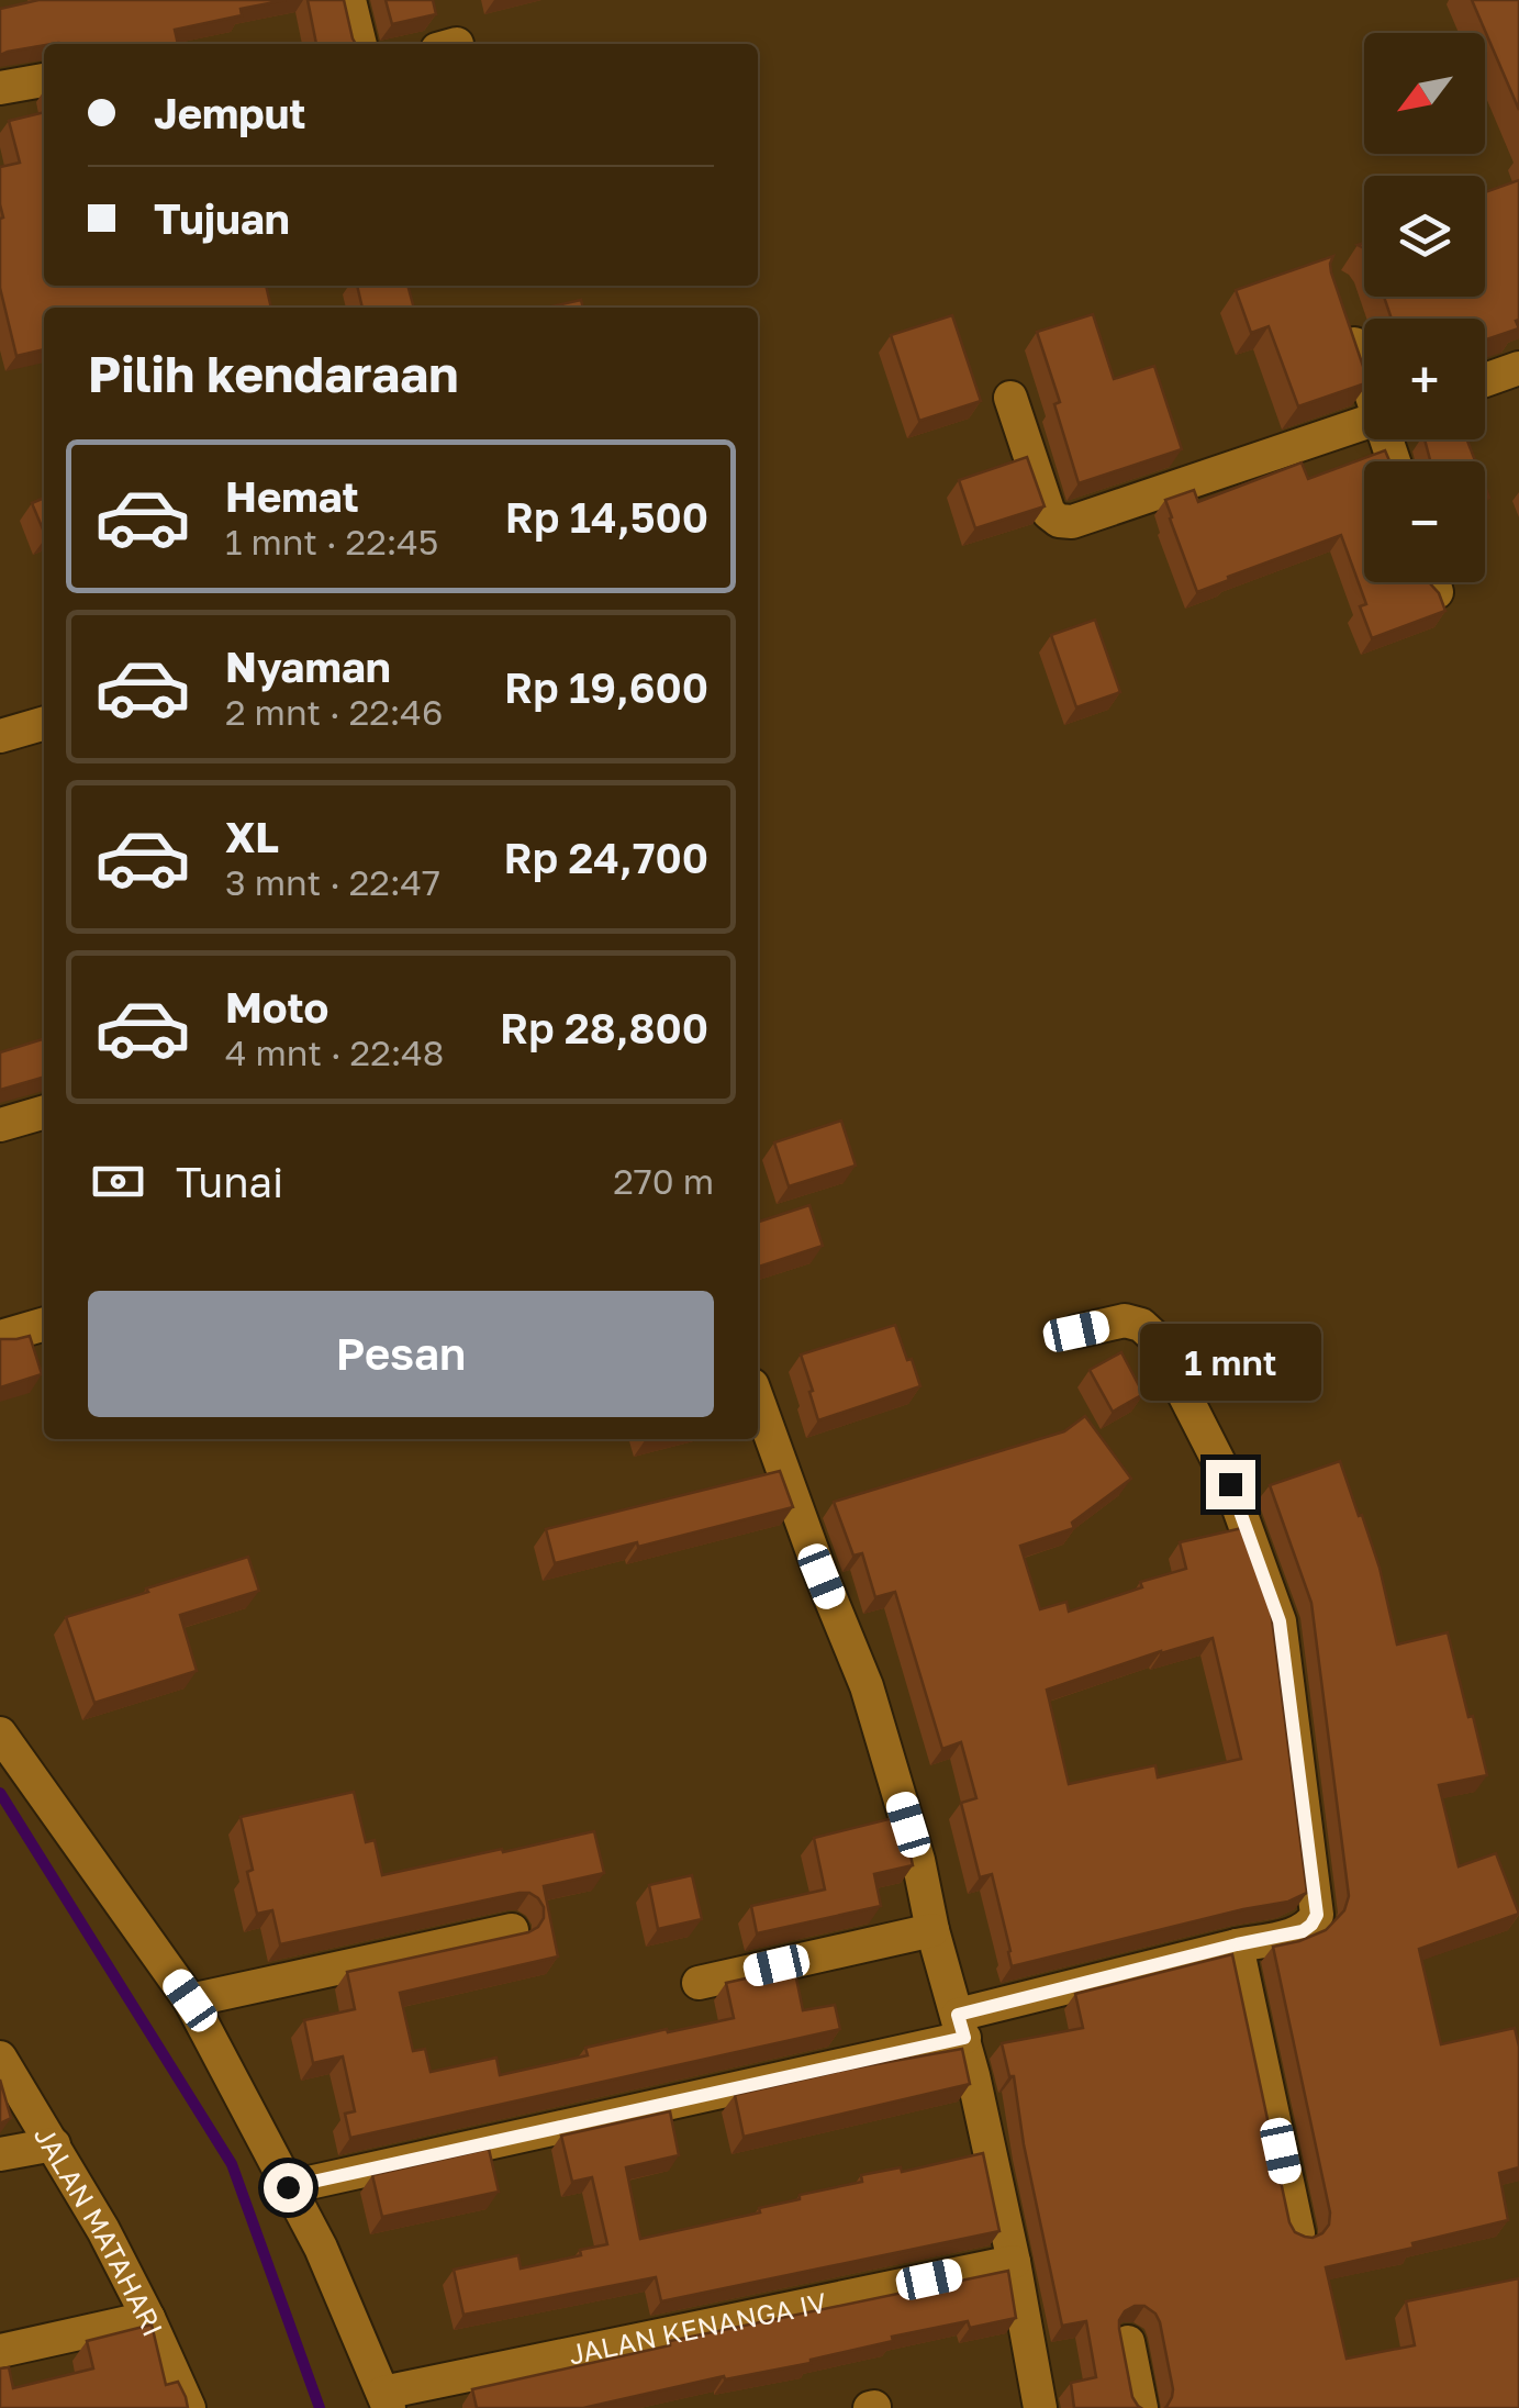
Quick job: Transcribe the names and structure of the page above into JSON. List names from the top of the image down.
{
  "streets": {
    "street": ["JALAN MATAHARI", "JALAN KENANGA IV"]
  },
  "north": "bottom left",
  "page": {
    "map_buttons": ["+", "−"],
    "banner": ["Jemput", "Tujuan"],
    "heading": "Pilih kendaraan",
    "list": [
      {
        "name": "Hemat",
        "note": "1 mnt · 22:45",
        "value": "Rp 14,500"
      },
      {
        "name": "Nyaman",
        "note": "2 mnt · 22:46",
        "value": "Rp 19,600"
      },
      {
        "name": "XL",
        "note": "3 mnt · 22:47",
        "value": "Rp 24,700"
      },
      {
        "name": "Moto",
        "note": "4 mnt · 22:48",
        "value": "Rp 28,800"
      }
    ],
    "pay": ["Tunai", "270 m"],
    "buttons": "Pesan",
    "bubble": "1 mnt"
  }
}
